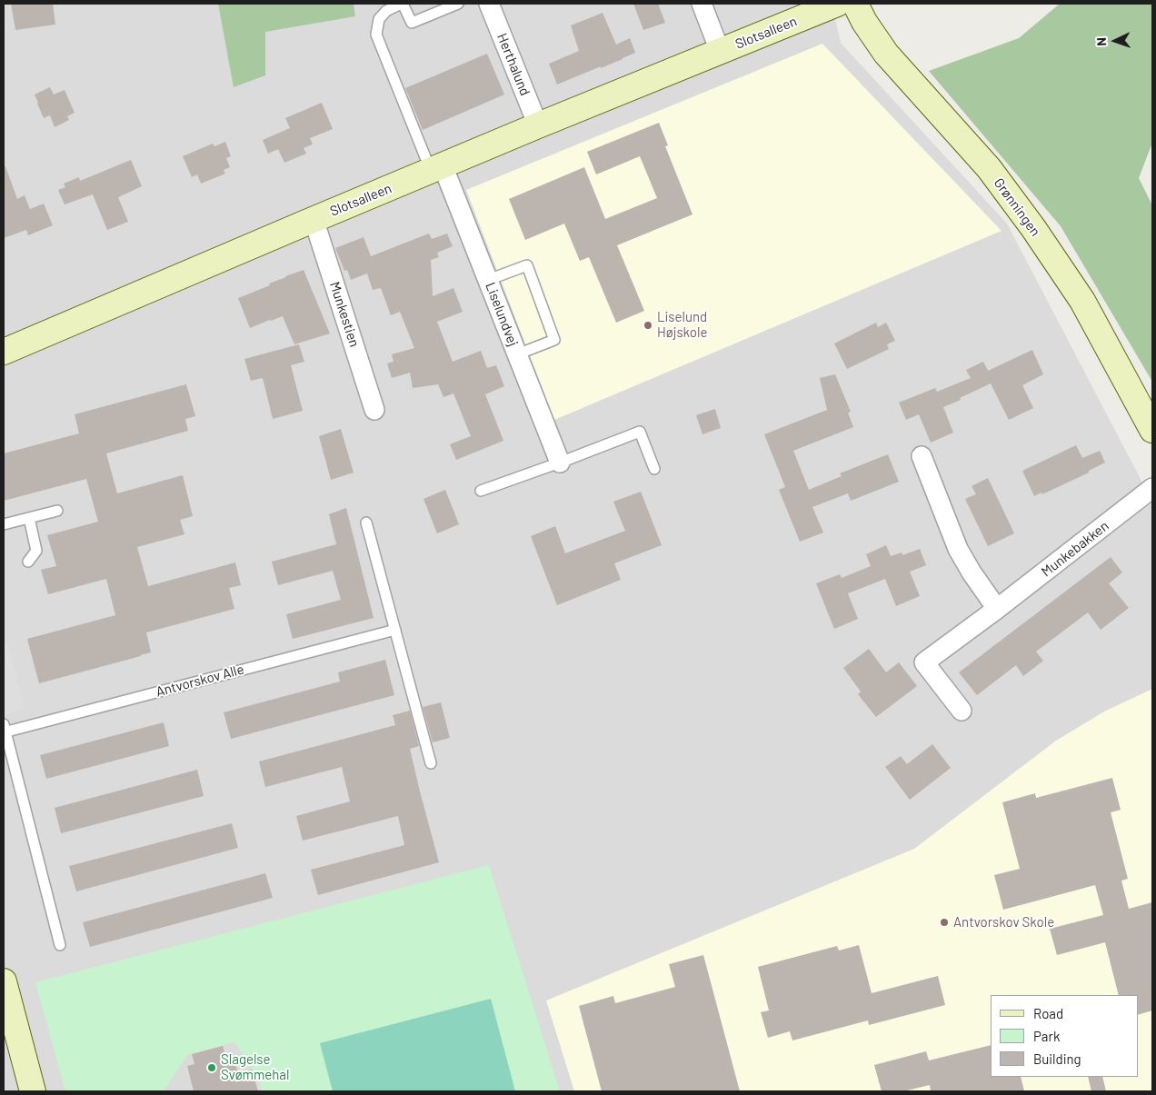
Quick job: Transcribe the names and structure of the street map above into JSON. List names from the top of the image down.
{
  "streets": {
    "street": [
      "Slotsalleen",
      "Herthalund",
      "Grønningen",
      "Munkestien",
      "Liselundvej",
      "Munkebakken"
    ],
    "lane": ["Antvorskov Alle"]
  },
  "crossings": [
    ["Slotsalleen", "Herthalund"],
    ["Slotsalleen", "Munkestien"],
    ["Slotsalleen", "Liselundvej"]
  ],
  "places": ["Liselund Højskole", "Antvorskov Skole", "Slagelse Svømmehal"],
  "legend": ["Road", "Park", "Building"],
  "north": "left"
}
